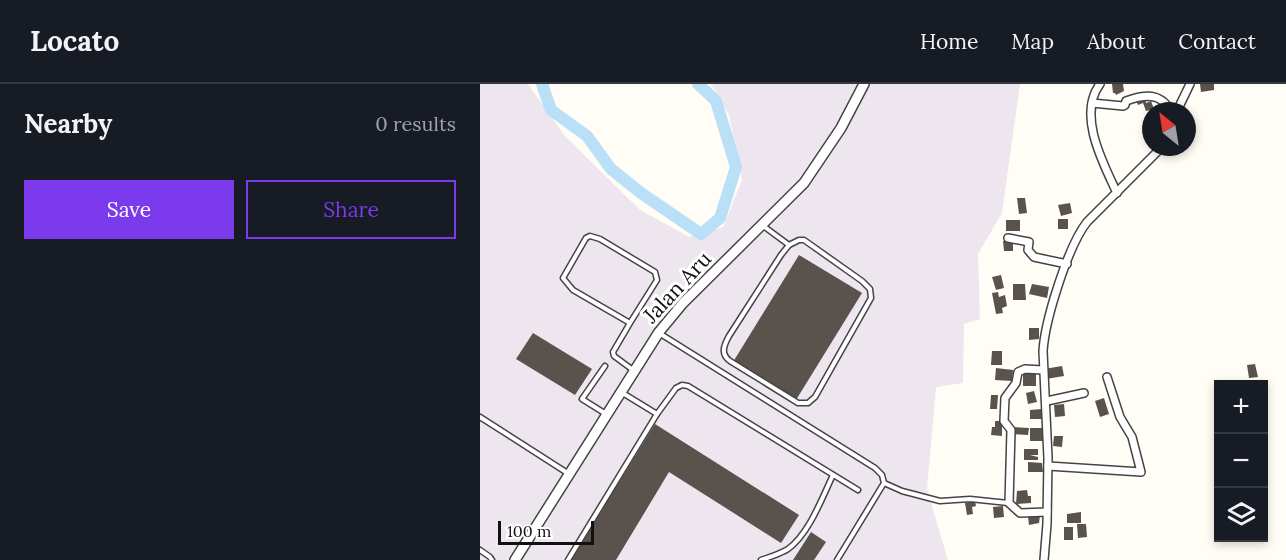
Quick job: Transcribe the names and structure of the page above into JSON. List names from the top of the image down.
{
  "streets": {
    "street": ["Jalan Aru"]
  },
  "scale_bar": "100 m",
  "north": "top left",
  "page": {
    "header": "Locato",
    "nav": [
      "Home",
      "Map",
      "About",
      "Contact"
    ],
    "heading": ["Nearby", "0 results"],
    "buttons": ["Save", "Share"],
    "map_buttons": ["+", "−"],
    "scale": "100 m"
  }
}
